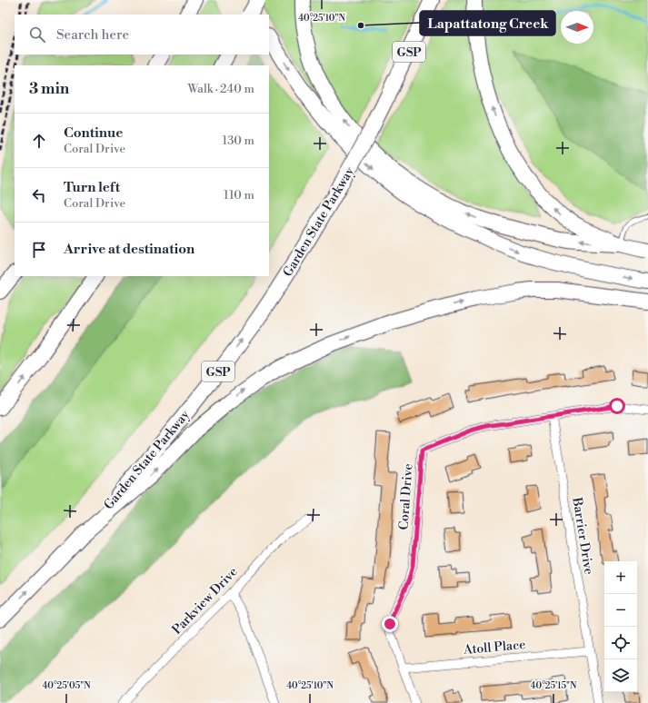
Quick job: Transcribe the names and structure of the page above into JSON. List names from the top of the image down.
{
  "streets": {
    "highway": ["GSP", "Garden State Parkway"],
    "street": [
      "Coral Drive",
      "Barrier Drive",
      "Parkview Drive",
      "Atoll Place"
    ]
  },
  "crossings": [
    ["Coral Drive", "Barrier Drive"],
    ["Coral Drive", "Atoll Place"],
    ["Barrier Drive", "Atoll Place"]
  ],
  "one_way": ["Garden State Parkway"],
  "places": ["Lapattatong Creek"],
  "north": "right",
  "page": {
    "search": "Search here",
    "heading": ["3 min", "Walk · 240 m"],
    "list": [
      ["Continue", "Coral Drive", "130 m"],
      ["Turn left", "Coral Drive", "110 m"],
      "Arrive at destination"
    ],
    "map_buttons": ["+", "−"]
  },
  "coordinates": ["40°25'10\"N", "40°25'05\"N", "40°25'15\"N"]
}
